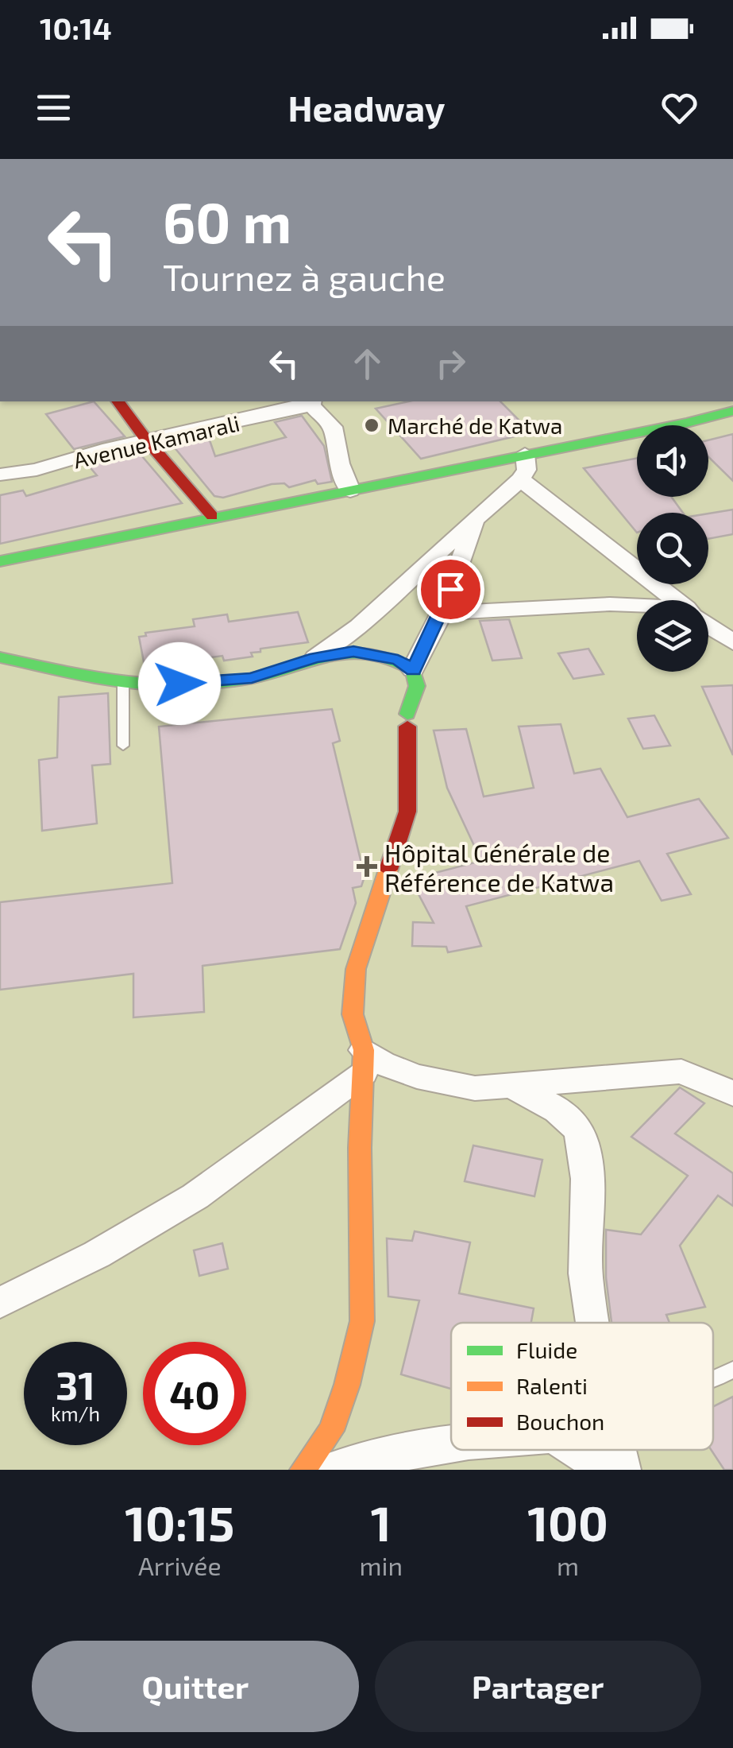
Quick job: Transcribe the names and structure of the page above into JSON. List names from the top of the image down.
{
  "streets": {
    "street": ["Avenue Kamarali"]
  },
  "places": {
    "other": ["Marché de Katwa"],
    "health": ["Hôpital Générale de Référence de Katwa"]
  },
  "legend": ["Fluide", "Ralenti", "Bouchon"],
  "page": {
    "status": "10:14",
    "header": "Headway",
    "turn": ["60 m", "Tournez à gauche"],
    "speed": "31 km/h",
    "limit": "40",
    "eta": [
      "10:15",
      "Arrivée",
      "1",
      "min",
      "100",
      "m"
    ],
    "buttons": ["Quitter", "Partager"]
  }
}
